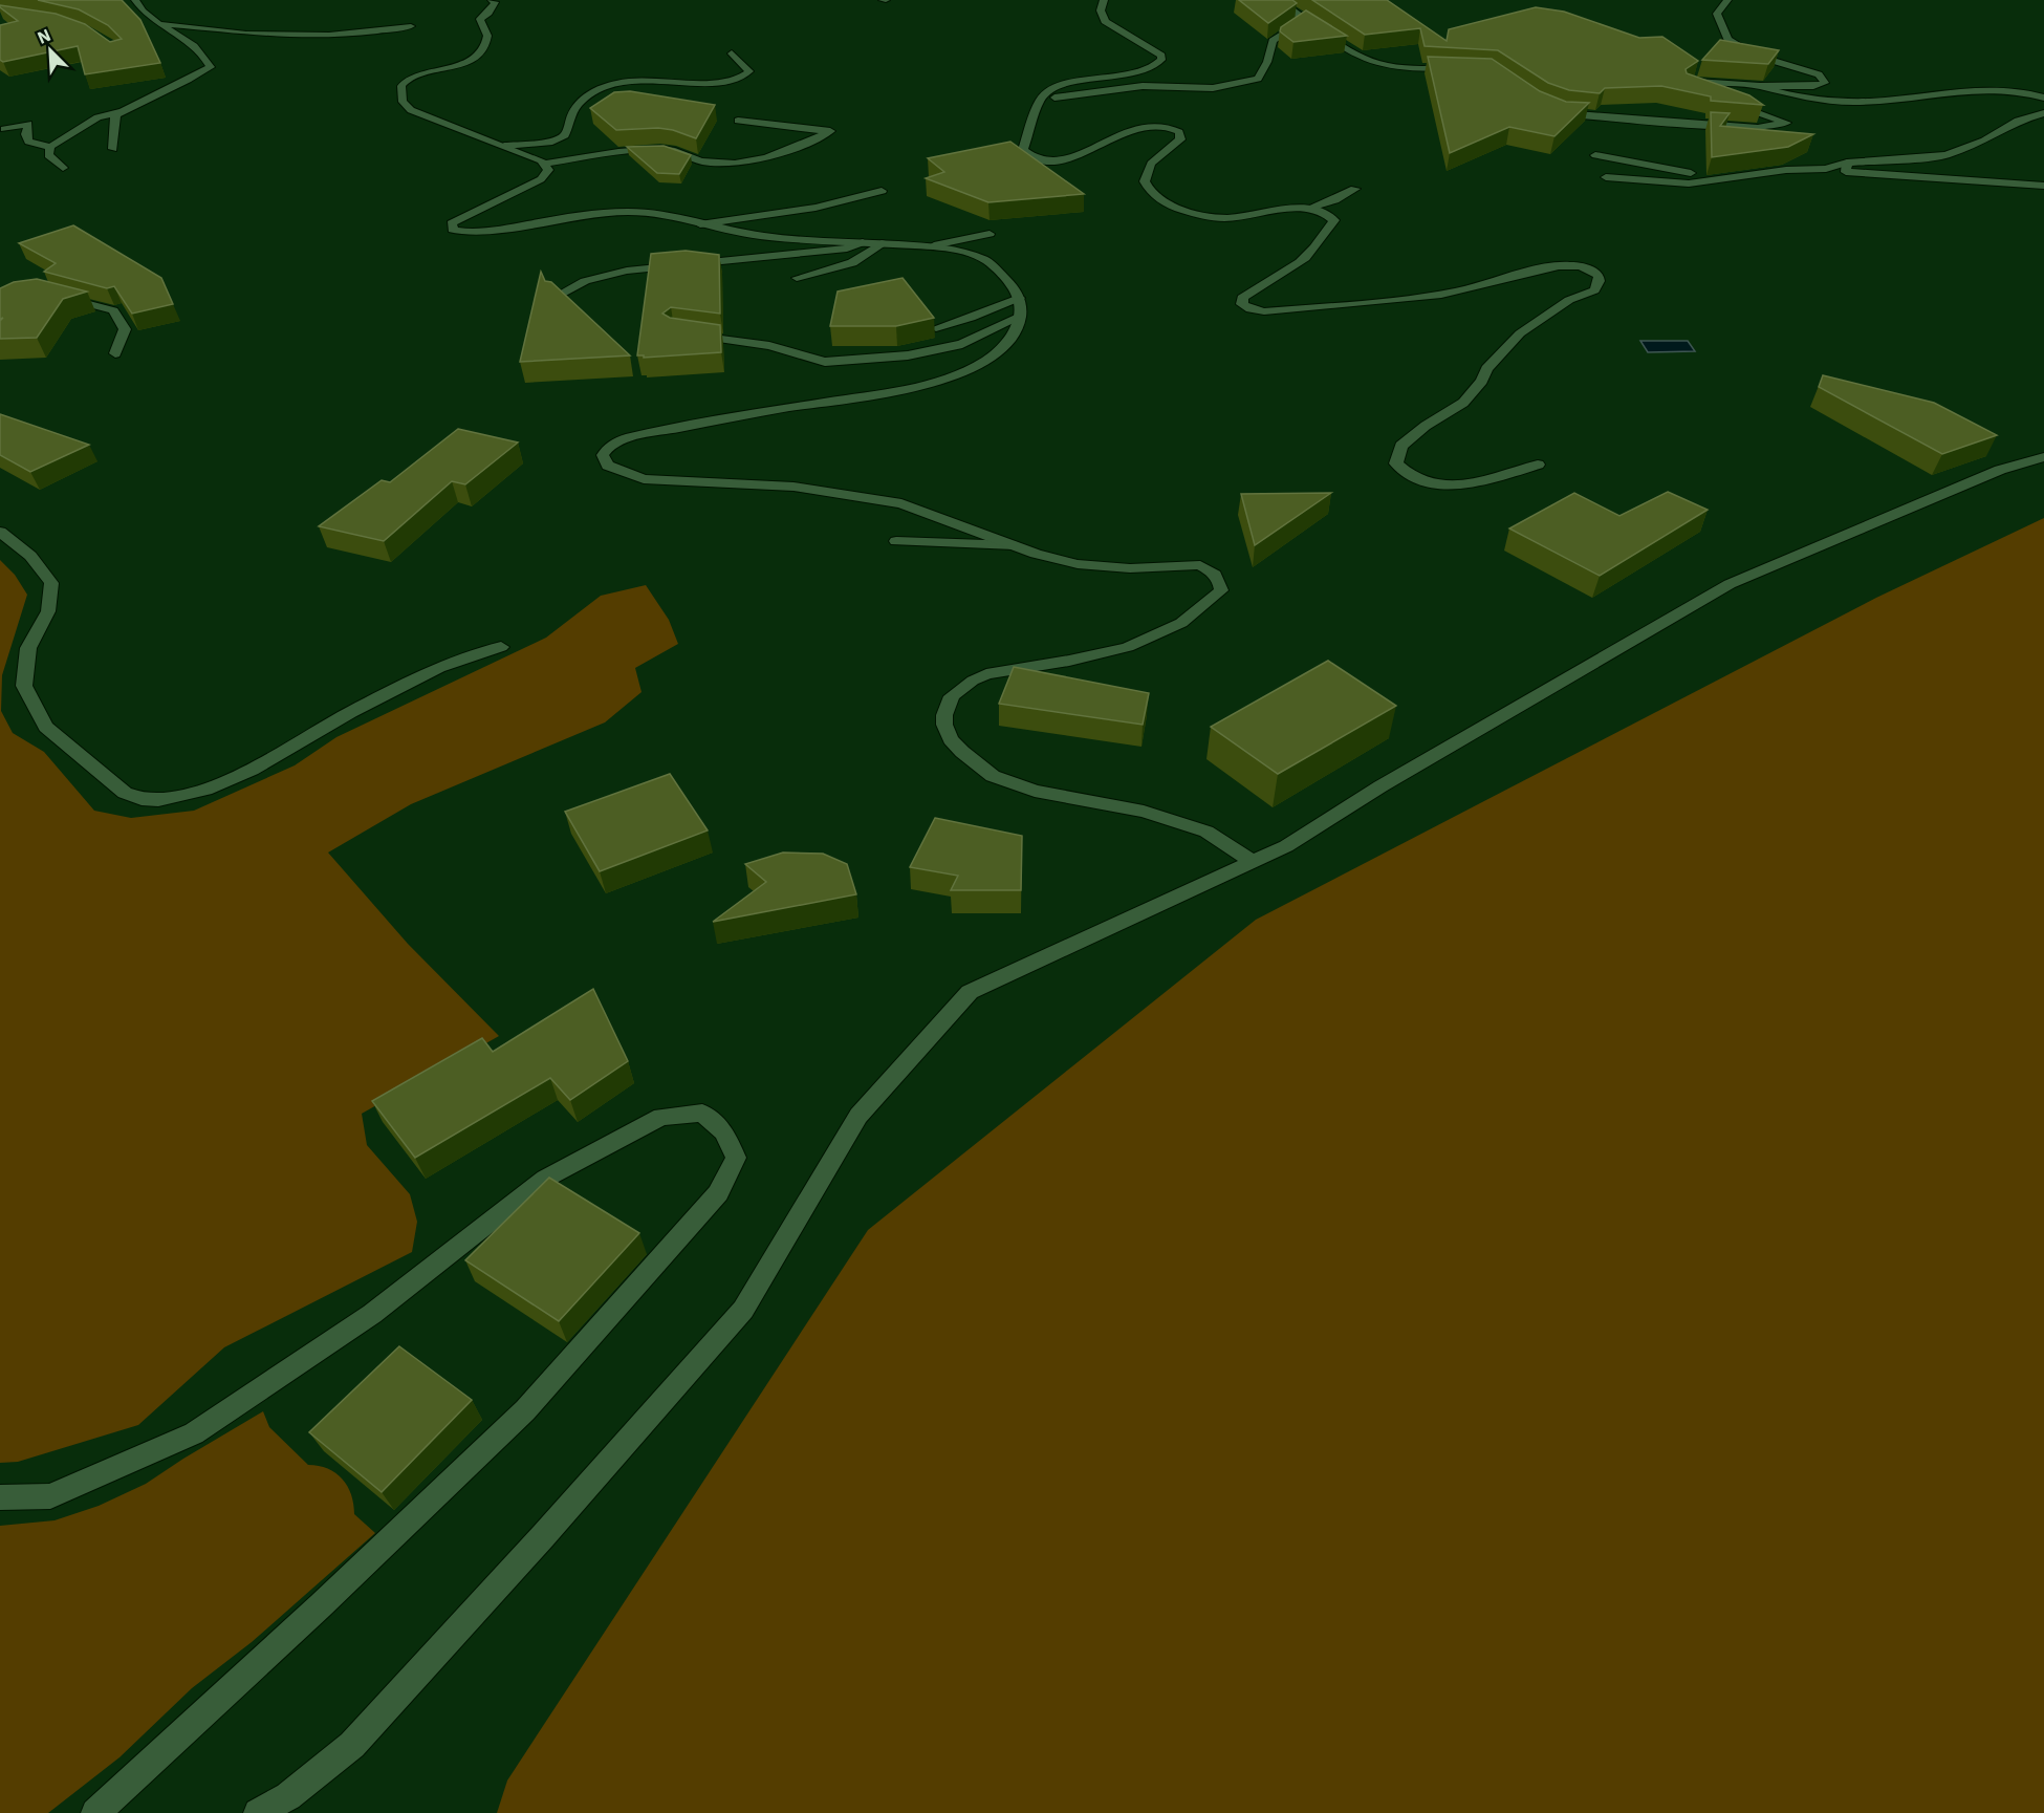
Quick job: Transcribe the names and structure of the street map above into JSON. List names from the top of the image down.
{
  "north": "top left"
}
